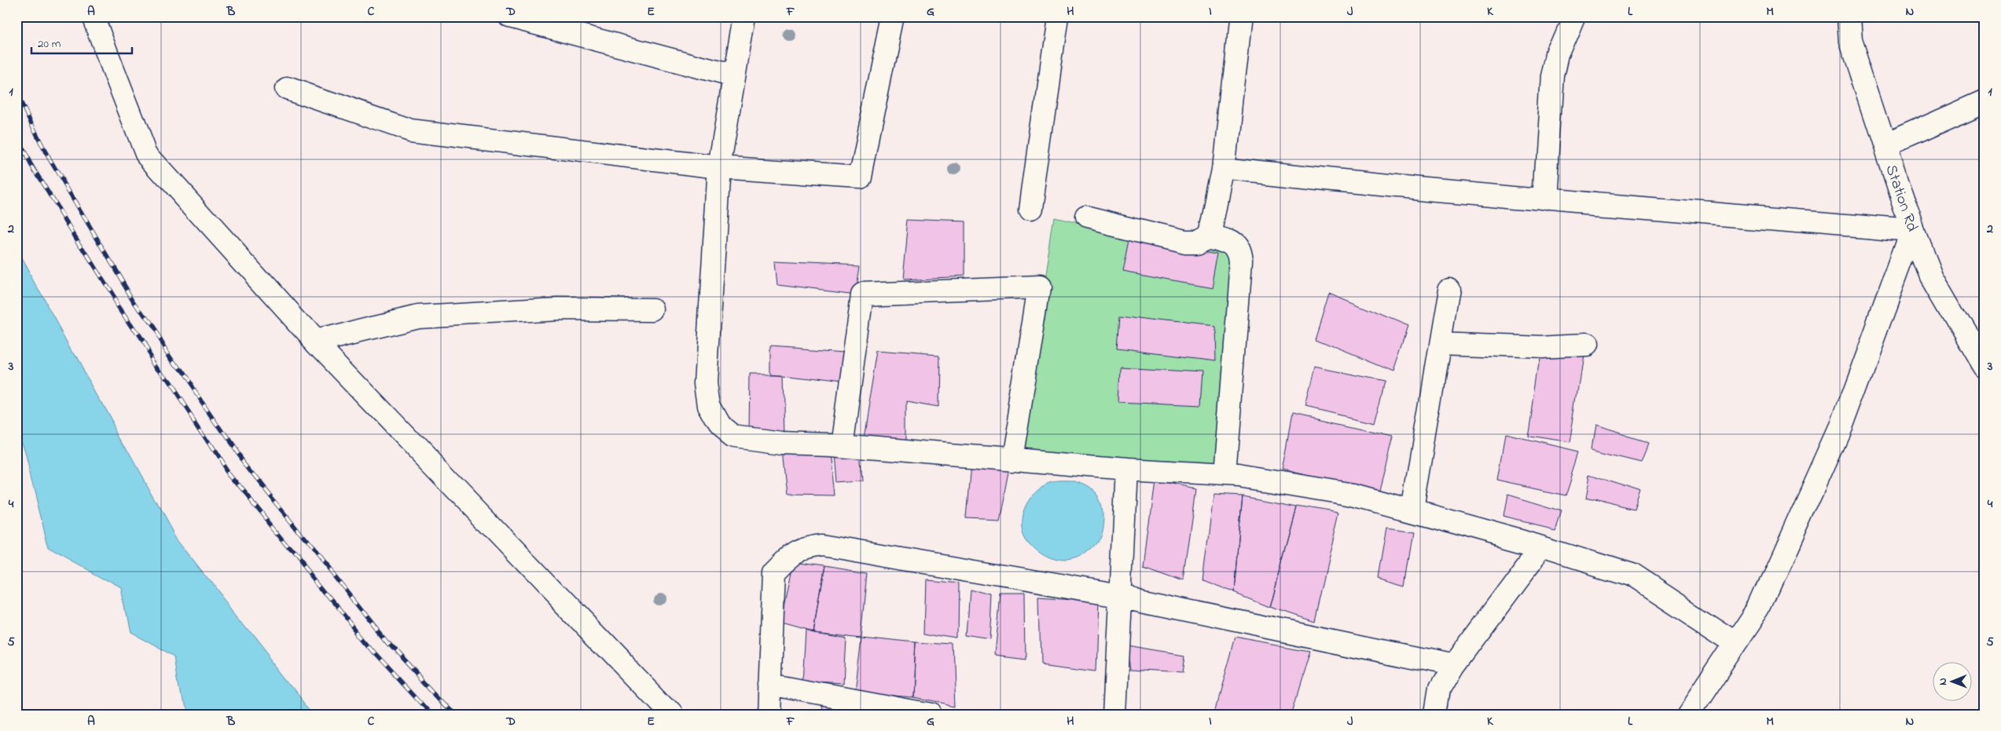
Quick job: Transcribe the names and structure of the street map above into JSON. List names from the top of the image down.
{
  "streets": {
    "street": ["Station Rd"]
  },
  "scale_bar": "20 m",
  "north": "left",
  "grid": {
    "columns": [
      "A",
      "B",
      "C",
      "D",
      "E",
      "F",
      "G",
      "H",
      "I",
      "J",
      "K",
      "L",
      "M",
      "N"
    ],
    "rows": [
      "1",
      "2",
      "3",
      "4",
      "5"
    ]
  }
}
